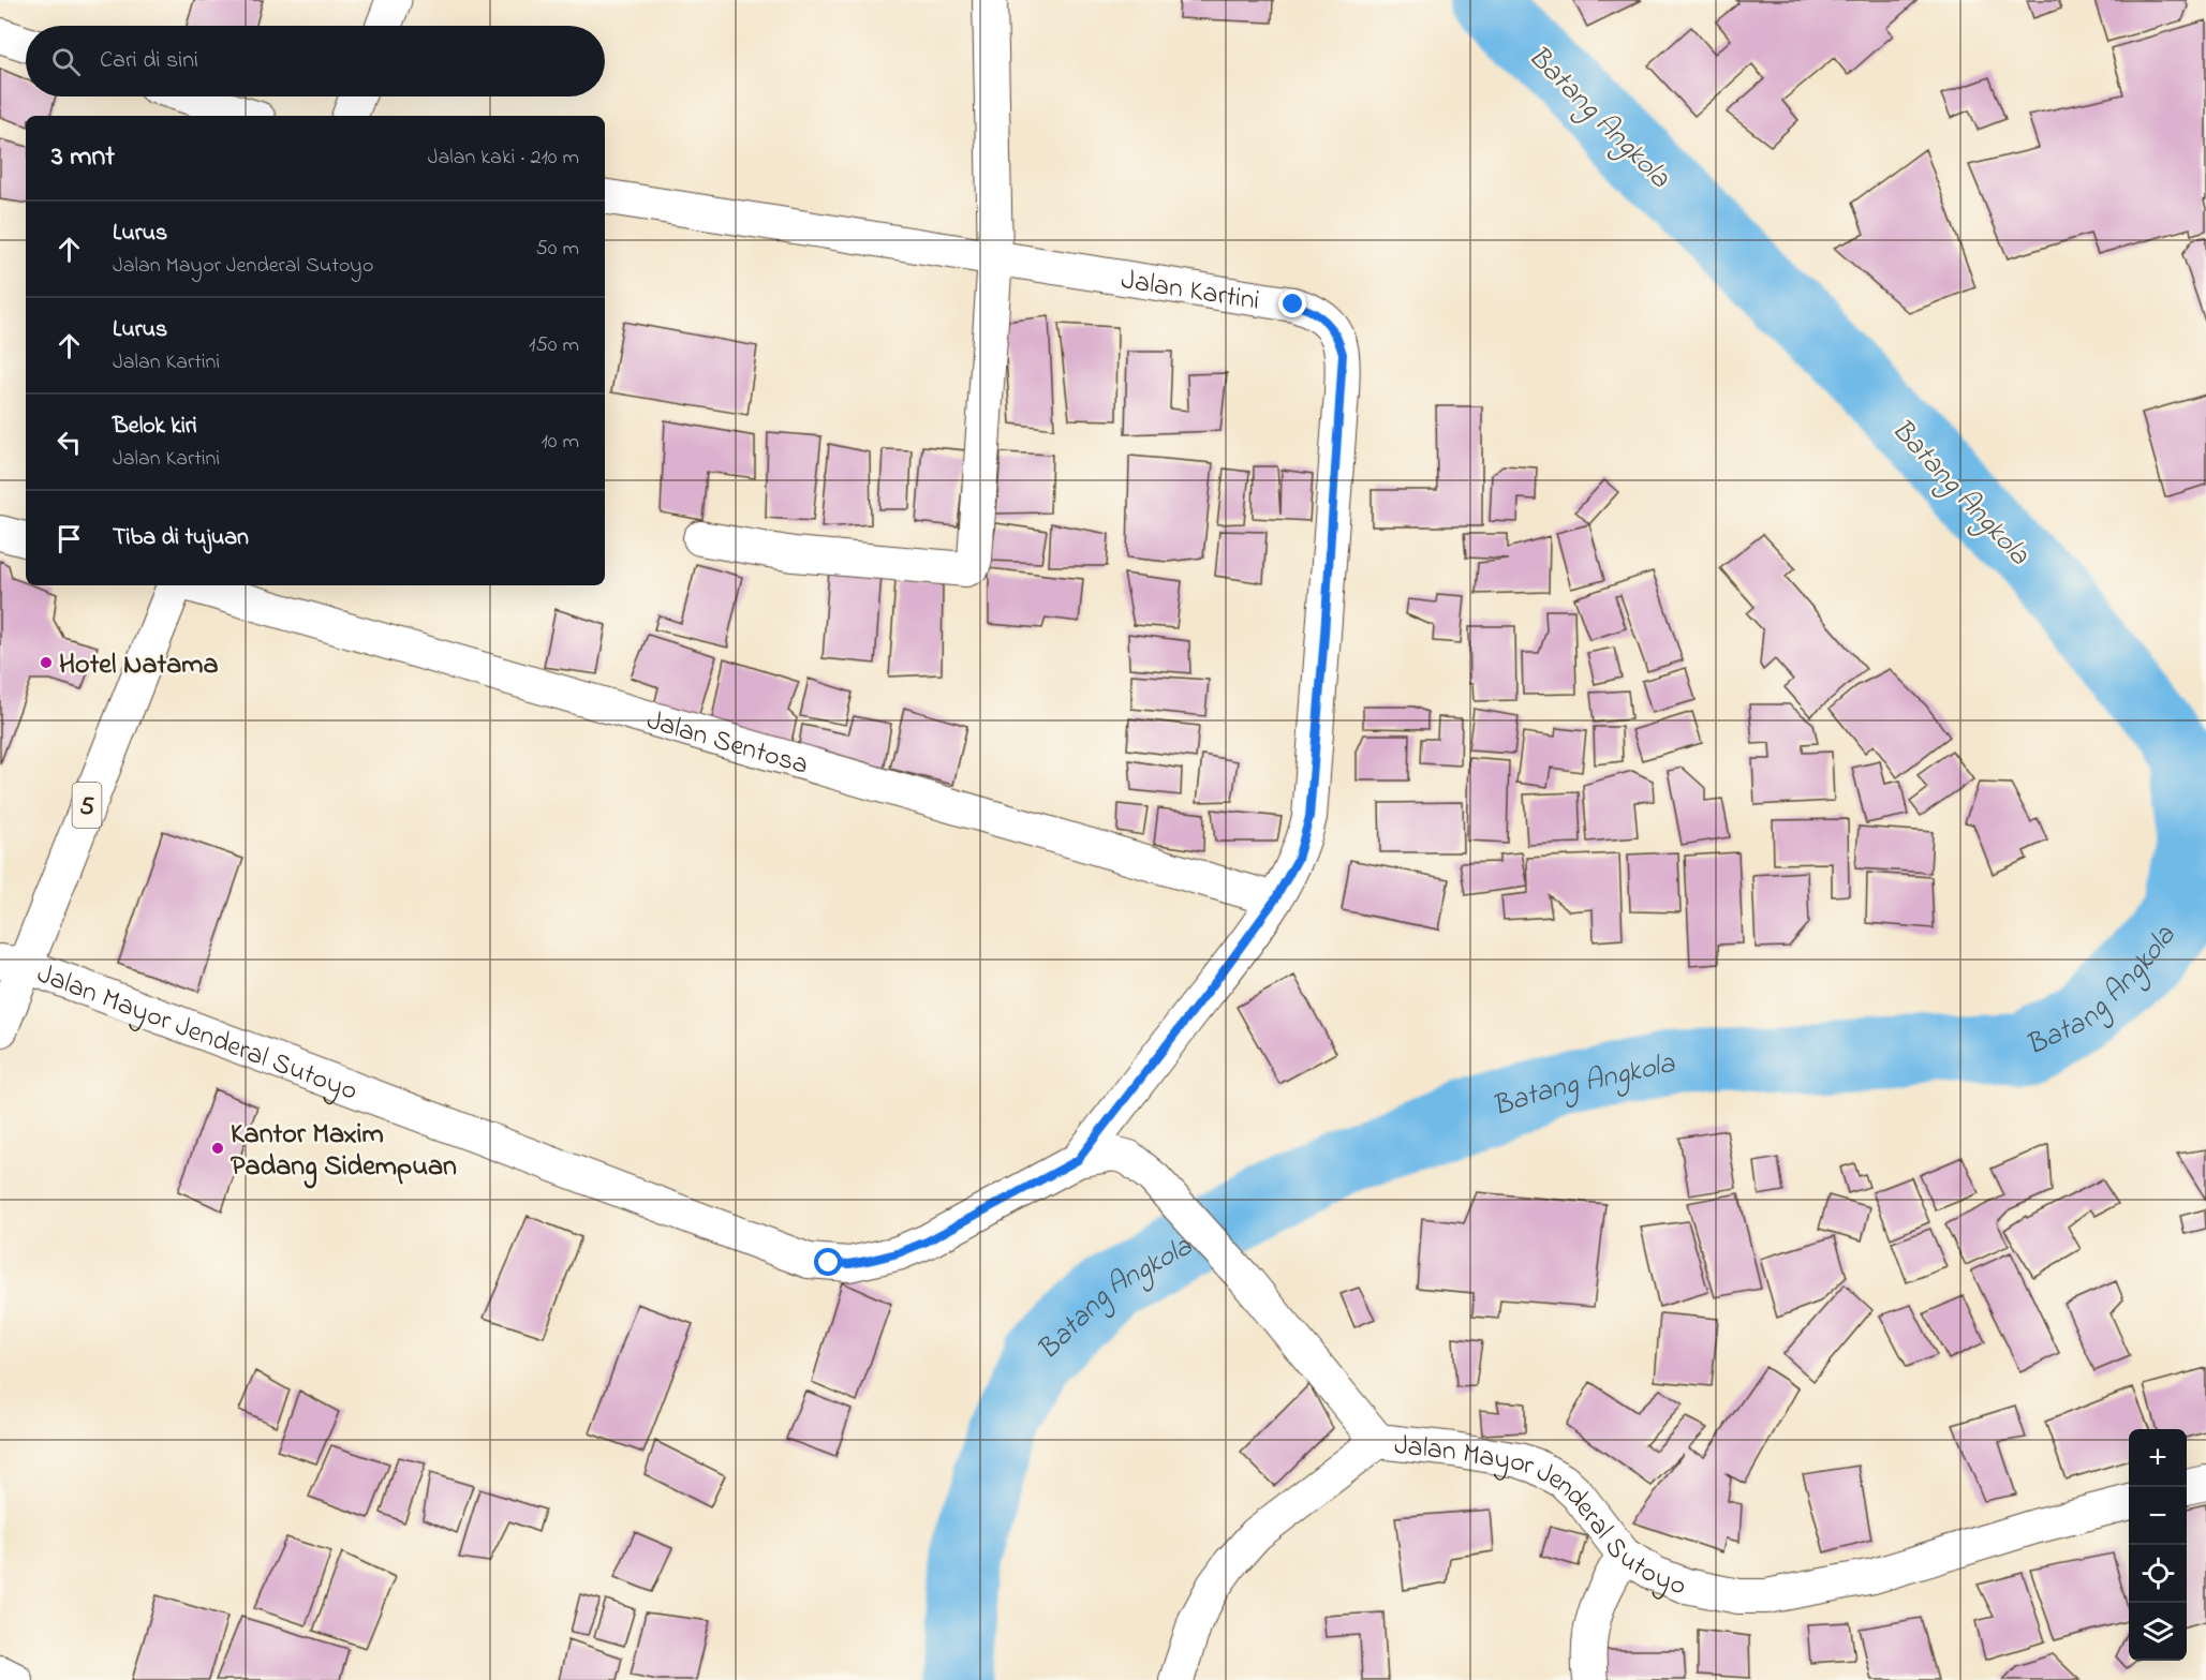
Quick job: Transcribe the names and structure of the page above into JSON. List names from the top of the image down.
{
  "streets": {
    "highway": ["5"],
    "street": ["Jalan Kartini", "Jalan Sentosa", "Jalan Mayor Jenderal Sutoyo"]
  },
  "crossings": [
    ["Jalan Kartini", "Jalan Sentosa"],
    ["Jalan Kartini", "Jalan Mayor Jenderal Sutoyo"],
    ["5", "Jalan Mayor Jenderal Sutoyo"]
  ],
  "water": ["Batang Angkola"],
  "places": ["Hotel Natama", "Kantor Maxim Padang Sidempuan"],
  "page": {
    "search": "Cari di sini",
    "heading": ["3 mnt", "Jalan kaki · 210 m"],
    "list": [
      ["Lurus", "Jalan Mayor Jenderal Sutoyo", "50 m"],
      ["Lurus", "Jalan Kartini", "150 m"],
      ["Belok kiri", "Jalan Kartini", "10 m"],
      "Tiba di tujuan"
    ],
    "map_buttons": ["+", "−"]
  }
}
